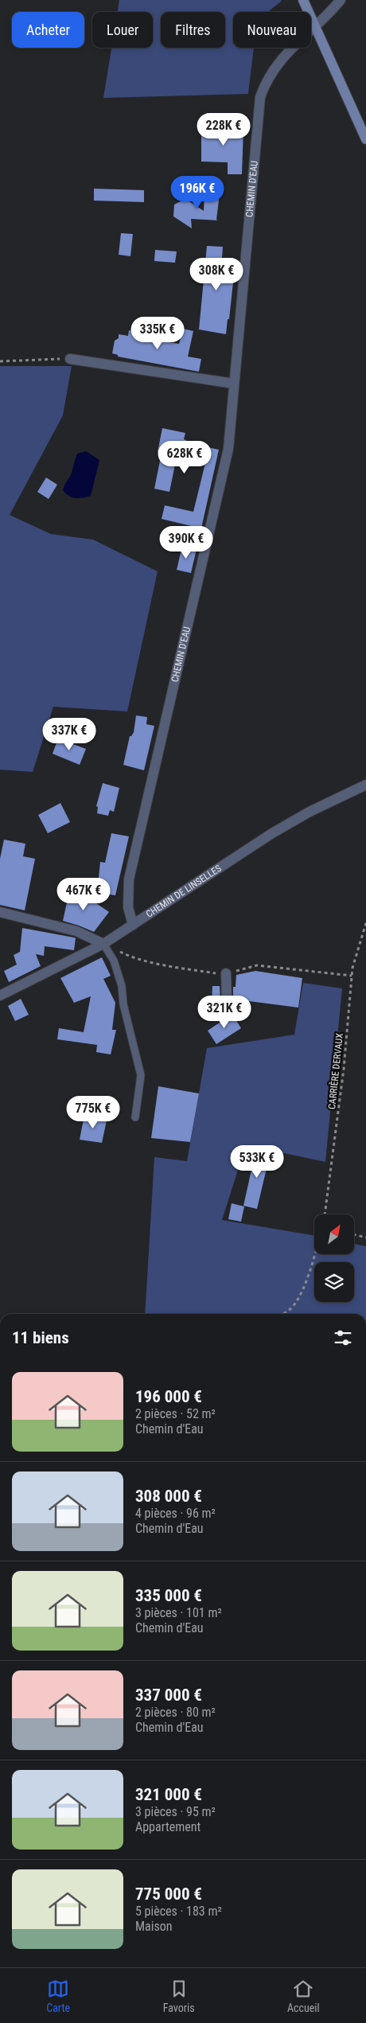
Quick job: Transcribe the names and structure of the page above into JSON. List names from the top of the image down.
{
  "streets": {
    "street": ["CHEMIN D'EAU", "CHEMIN DE LINSELLES"],
    "path": ["CARRIÈRE DERVAUX"]
  },
  "crossings": [
    ["CHEMIN D'EAU", "CHEMIN DE LINSELLES"]
  ],
  "north": "top right",
  "page": {
    "chip": [
      "Acheter",
      "Louer",
      "Filtres",
      "Nouveau"
    ],
    "price": [
      "228K €",
      "196K €",
      "308K €",
      "335K €",
      "628K €",
      "390K €",
      "337K €",
      "467K €",
      "321K €",
      "775K €",
      "533K €"
    ],
    "heading": "11 biens",
    "list": [
      {
        "name": "196 000 €",
        "note": "2 pièces · 52 m² · Chemin d'Eau"
      },
      {
        "name": "308 000 €",
        "note": "4 pièces · 96 m² · Chemin d'Eau"
      },
      {
        "name": "335 000 €",
        "note": "3 pièces · 101 m² · Chemin d'Eau"
      },
      {
        "name": "337 000 €",
        "note": "2 pièces · 80 m² · Chemin d'Eau"
      },
      {
        "name": "321 000 €",
        "note": "3 pièces · 95 m² · Appartement"
      },
      {
        "name": "775 000 €",
        "note": "5 pièces · 183 m² · Maison"
      }
    ],
    "tabs": ["Carte", "Favoris", "Accueil"]
  }
}
